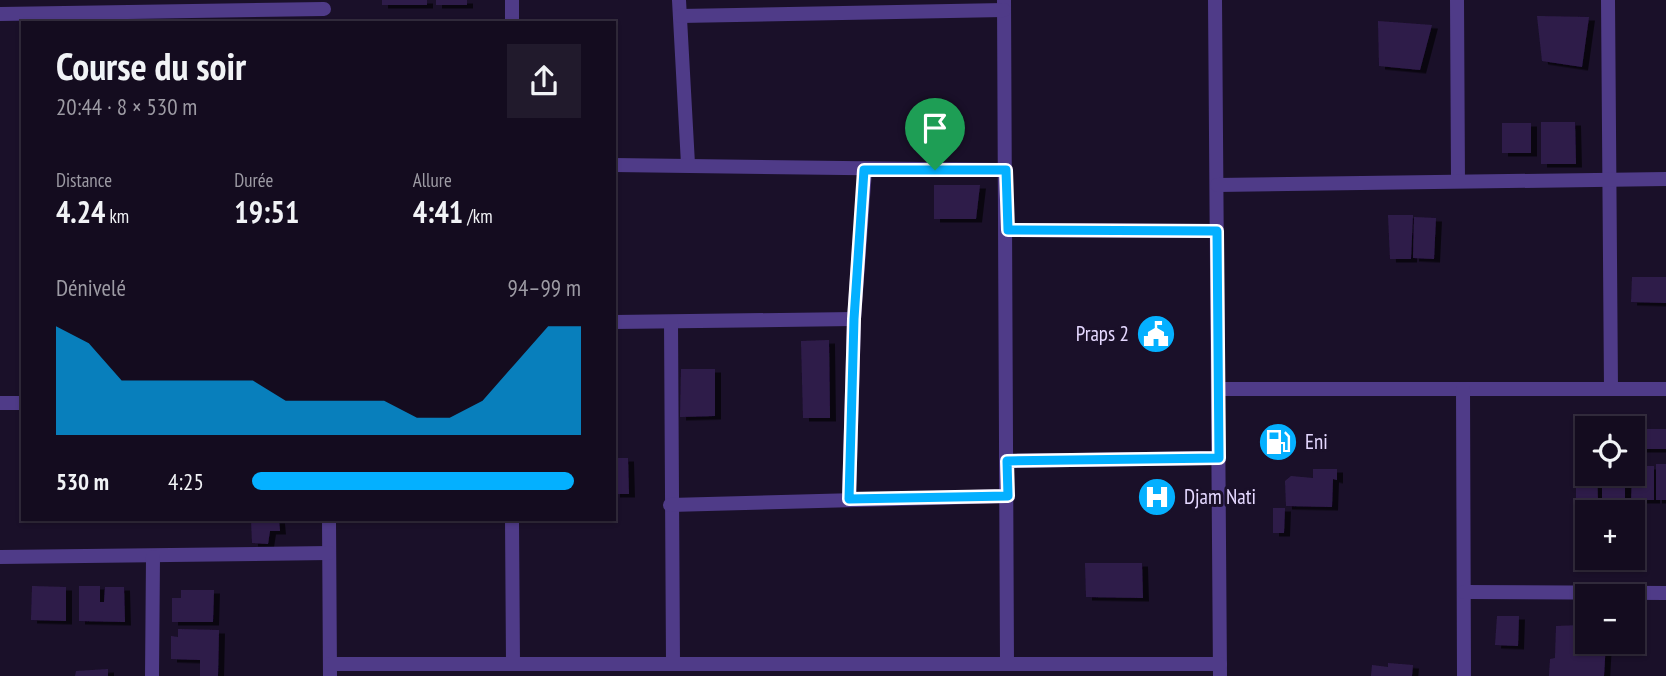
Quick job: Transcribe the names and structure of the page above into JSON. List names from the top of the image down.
{
  "places": {
    "public building": ["Praps 2"],
    "fuel station": ["Eni"],
    "hospital": ["Djam Nati"]
  },
  "page": {
    "heading": ["Course du soir", "20:44 · 8 × 530 m"],
    "stats": [
      ["Distance", "4.24 km"],
      ["Durée", "19:51"],
      ["Allure", "4:41 /km"]
    ],
    "chart": ["Dénivelé", "94–99 m"],
    "map_buttons": ["+", "−"],
    "list": [
      {
        "name": "530 m",
        "note": "4:25"
      }
    ]
  }
}
